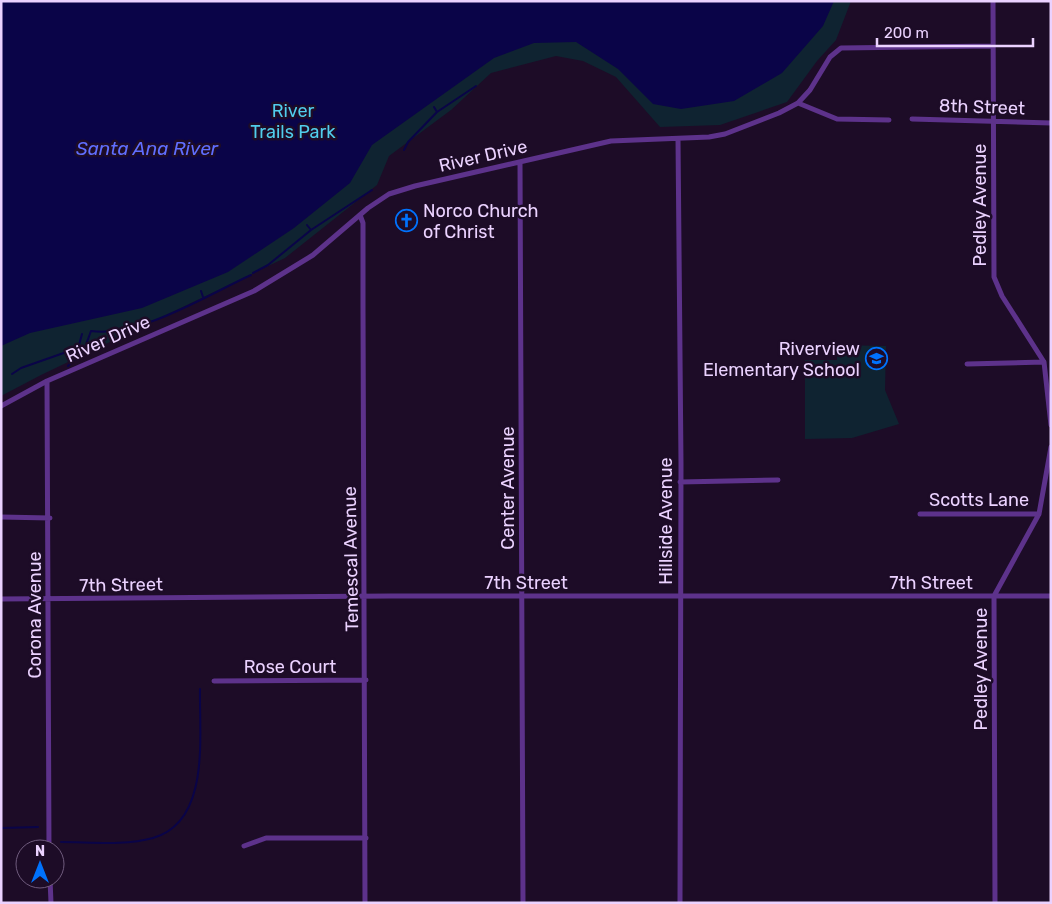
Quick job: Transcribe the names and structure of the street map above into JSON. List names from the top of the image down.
{
  "streets": {
    "street": [
      "8th Street",
      "River Drive",
      "Pedley Avenue",
      "Center Avenue",
      "Scotts Lane",
      "Hillside Avenue",
      "Temescal Avenue",
      "7th Street",
      "Corona Avenue",
      "Rose Court"
    ]
  },
  "crossings": [
    ["8th Street", "Pedley Avenue"],
    ["River Drive", "Pedley Avenue"],
    ["River Drive", "Center Avenue"],
    ["River Drive", "Hillside Avenue"],
    ["River Drive", "Temescal Avenue"],
    ["River Drive", "Corona Avenue"],
    ["Pedley Avenue", "Scotts Lane"],
    ["Pedley Avenue", "7th Street"],
    ["Center Avenue", "7th Street"],
    ["Hillside Avenue", "7th Street"],
    ["Temescal Avenue", "7th Street"],
    ["Temescal Avenue", "Rose Court"],
    ["7th Street", "Corona Avenue"]
  ],
  "water": ["Santa Ana River"],
  "parks": ["River Trails Park"],
  "places": {
    "church": ["Norco Church of Christ"],
    "school or university": ["Riverview Elementary School"]
  },
  "scale_bar": "200 m",
  "north": "top"
}
